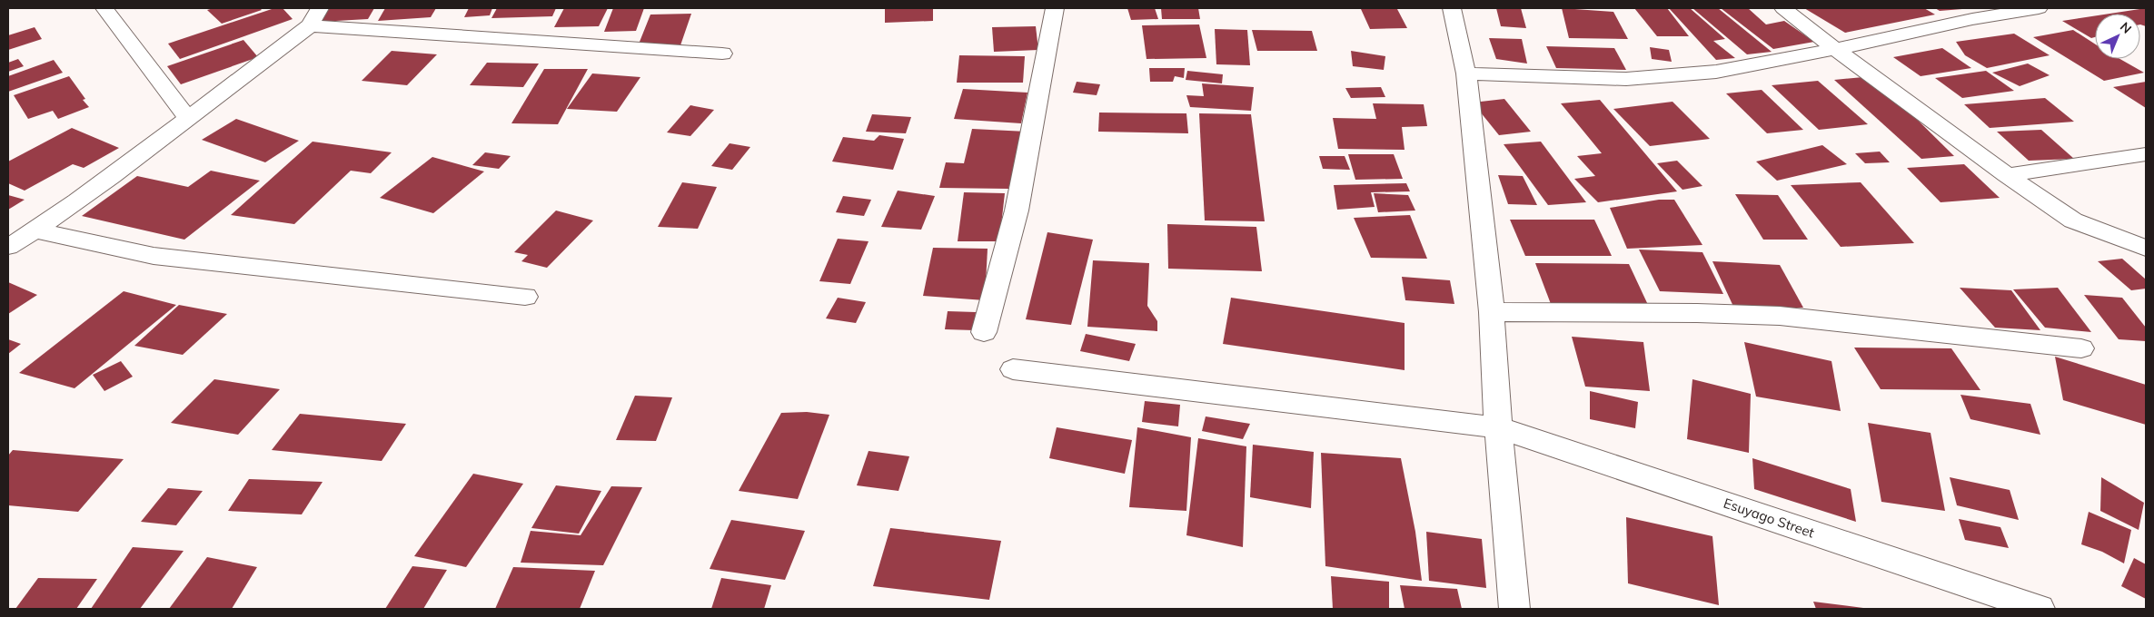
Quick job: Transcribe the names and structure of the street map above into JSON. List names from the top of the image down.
{
  "streets": {
    "street": ["Esuyago Street"]
  },
  "north": "top right"
}
